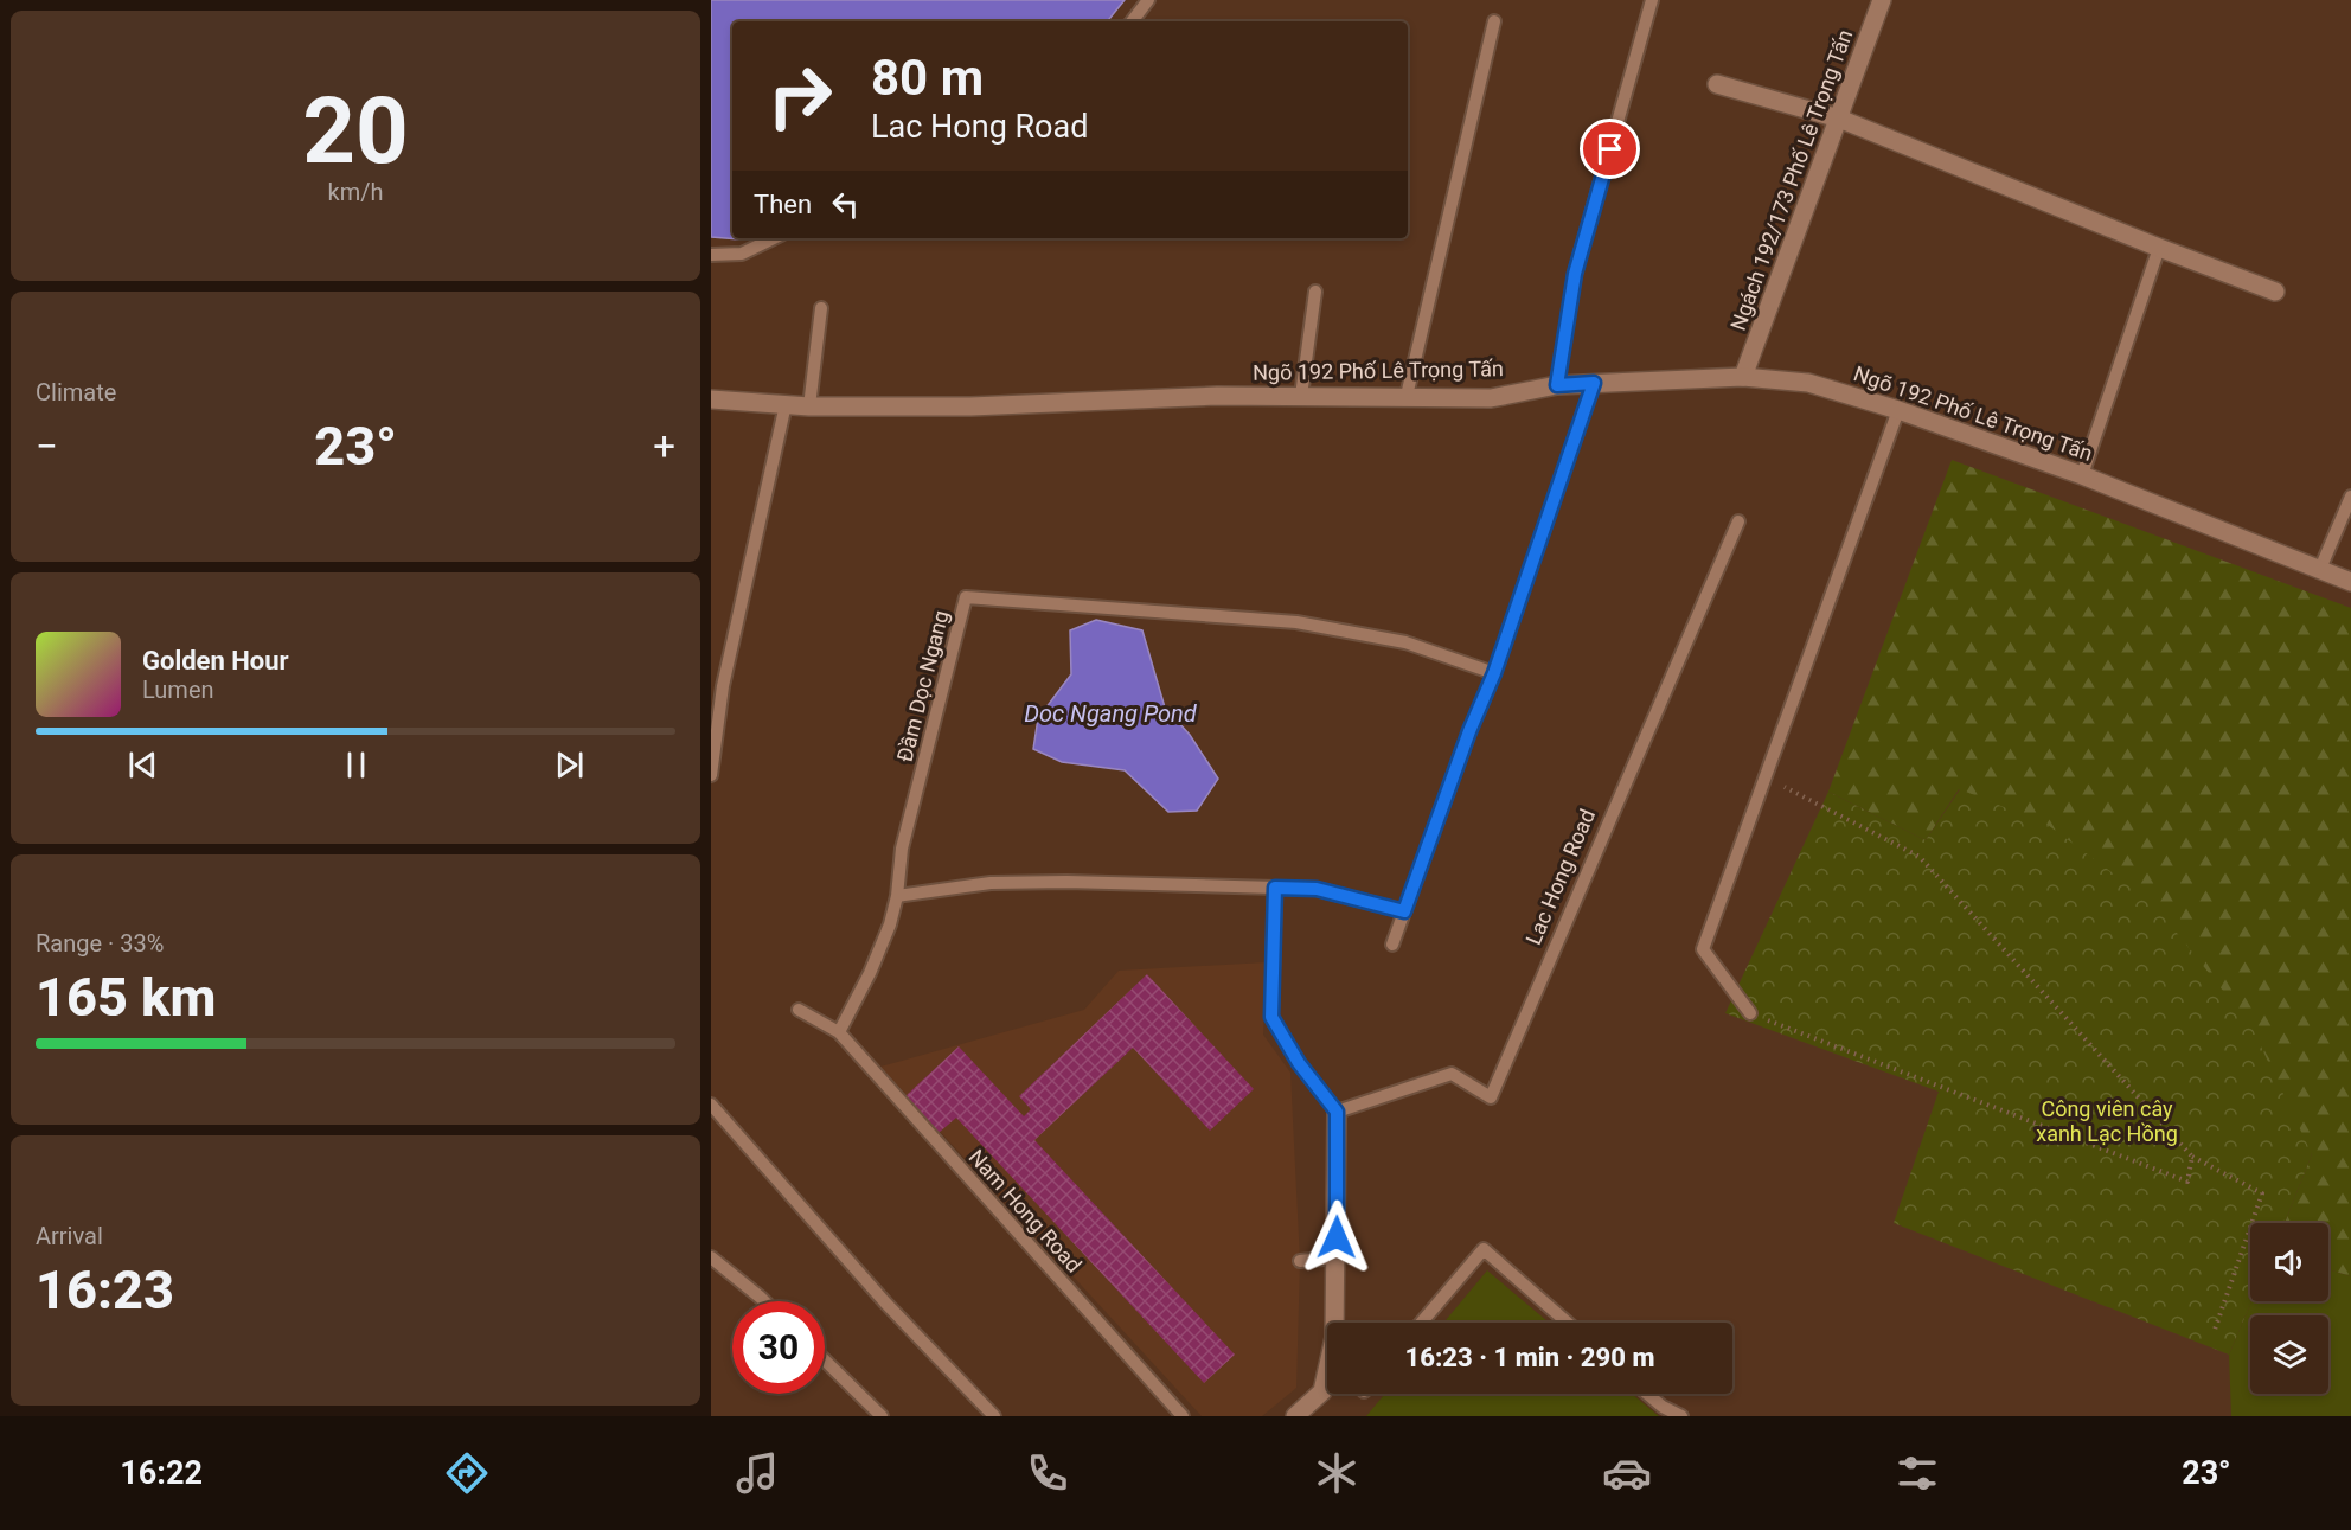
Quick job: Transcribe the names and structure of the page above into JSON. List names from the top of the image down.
{
  "streets": {
    "street": ["Ngách 192/173 Phố Lê Trọng Tấn", "Ngõ 192 Phố Lê Trọng Tấn"],
    "lane": ["Đầm Dọc Ngang", "Lac Hong Road", "Nam Hong Road"]
  },
  "crossings": [
    ["Ngách 192/173 Phố Lê Trọng Tấn", "Ngõ 192 Phố Lê Trọng Tấn"]
  ],
  "water": ["Doc Ngang Pond"],
  "parks": ["Công viên cây xanh Lạc Hồng"],
  "page": {
    "tile": [
      ["20", "km/h"],
      "Climate",
      ["Range · 33%", "165 km"],
      ["Arrival", "16:23"]
    ],
    "turn": ["80 m", "Lac Hong Road"],
    "then": "Then",
    "heat": ["−", "23°", "+"],
    "song": ["Golden Hour", "Lumen"],
    "limit": "30",
    "trip": "16:23 · 1 min · 290 m",
    "tabs": ["16:22", "23°"]
  }
}
